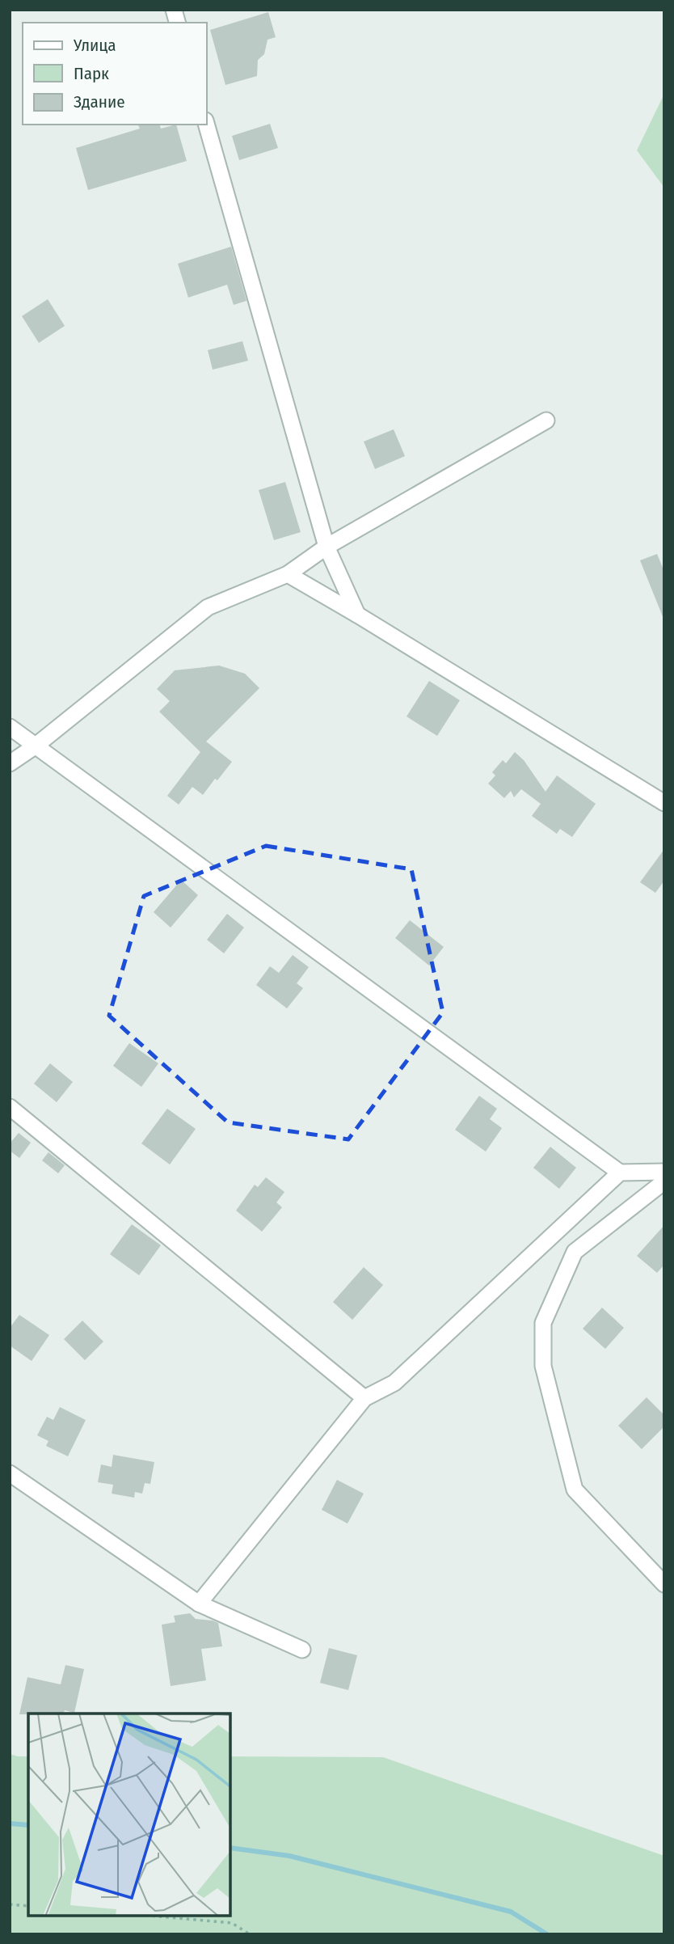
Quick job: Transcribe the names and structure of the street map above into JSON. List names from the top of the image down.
{
  "legend": ["Улица", "Парк", "Здание"]
}
